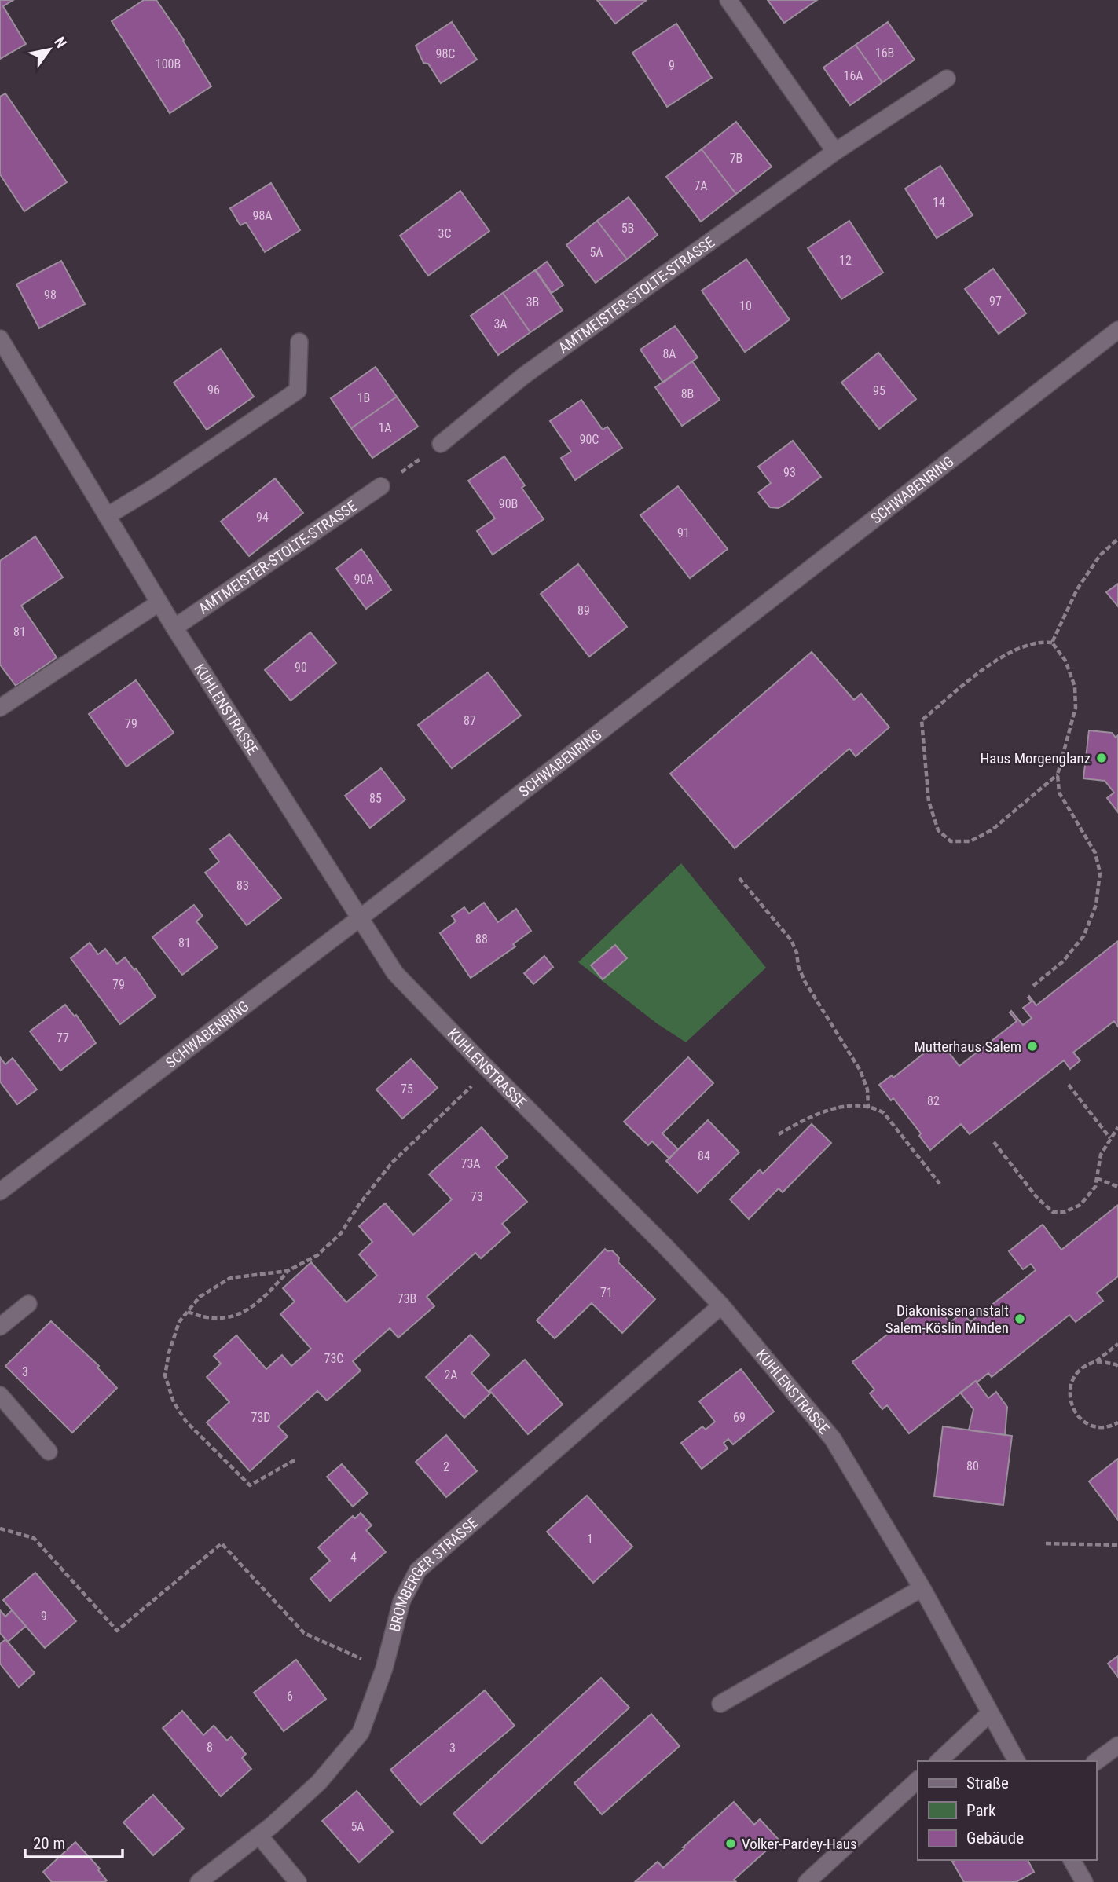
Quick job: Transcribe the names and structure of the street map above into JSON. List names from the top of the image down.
{
  "streets": {
    "street": [
      "AMTMEISTER-STOLTE-STRASSE",
      "SCHWABENRING",
      "KUHLENSTRASSE",
      "BROMBERGER STRASSE"
    ]
  },
  "crossings": [
    ["AMTMEISTER-STOLTE-STRASSE", "KUHLENSTRASSE"],
    ["SCHWABENRING", "KUHLENSTRASSE"],
    ["KUHLENSTRASSE", "BROMBERGER STRASSE"]
  ],
  "places": [
    "Haus Morgenglanz",
    "Mutterhaus Salem",
    "Diakonissenanstalt Salem-Köslin Minden",
    "Volker-Pardey-Haus"
  ],
  "house_numbers": [
    "16B",
    "98C",
    "100B",
    "9",
    "16A",
    "7B",
    "7A",
    "14",
    "98A",
    "5B",
    "3C",
    "5A",
    "12",
    "98",
    "97",
    "3B",
    "10",
    "3A",
    "8A",
    "96",
    "95",
    "8B",
    "1B",
    "1A",
    "90C",
    "93",
    "90B",
    "94",
    "91",
    "90A",
    "89",
    "81",
    "90",
    "87",
    "79",
    "85",
    "83",
    "88",
    "81",
    "79",
    "77",
    "75",
    "82",
    "84",
    "73A",
    "73",
    "71",
    "73B",
    "73C",
    "3",
    "2A",
    "73D",
    "69",
    "80",
    "2",
    "1",
    "4",
    "9",
    "6",
    "8",
    "3",
    "5A"
  ],
  "legend": ["Straße", "Park", "Gebäude"],
  "scale_bar": "20 m",
  "north": "top right"
}
